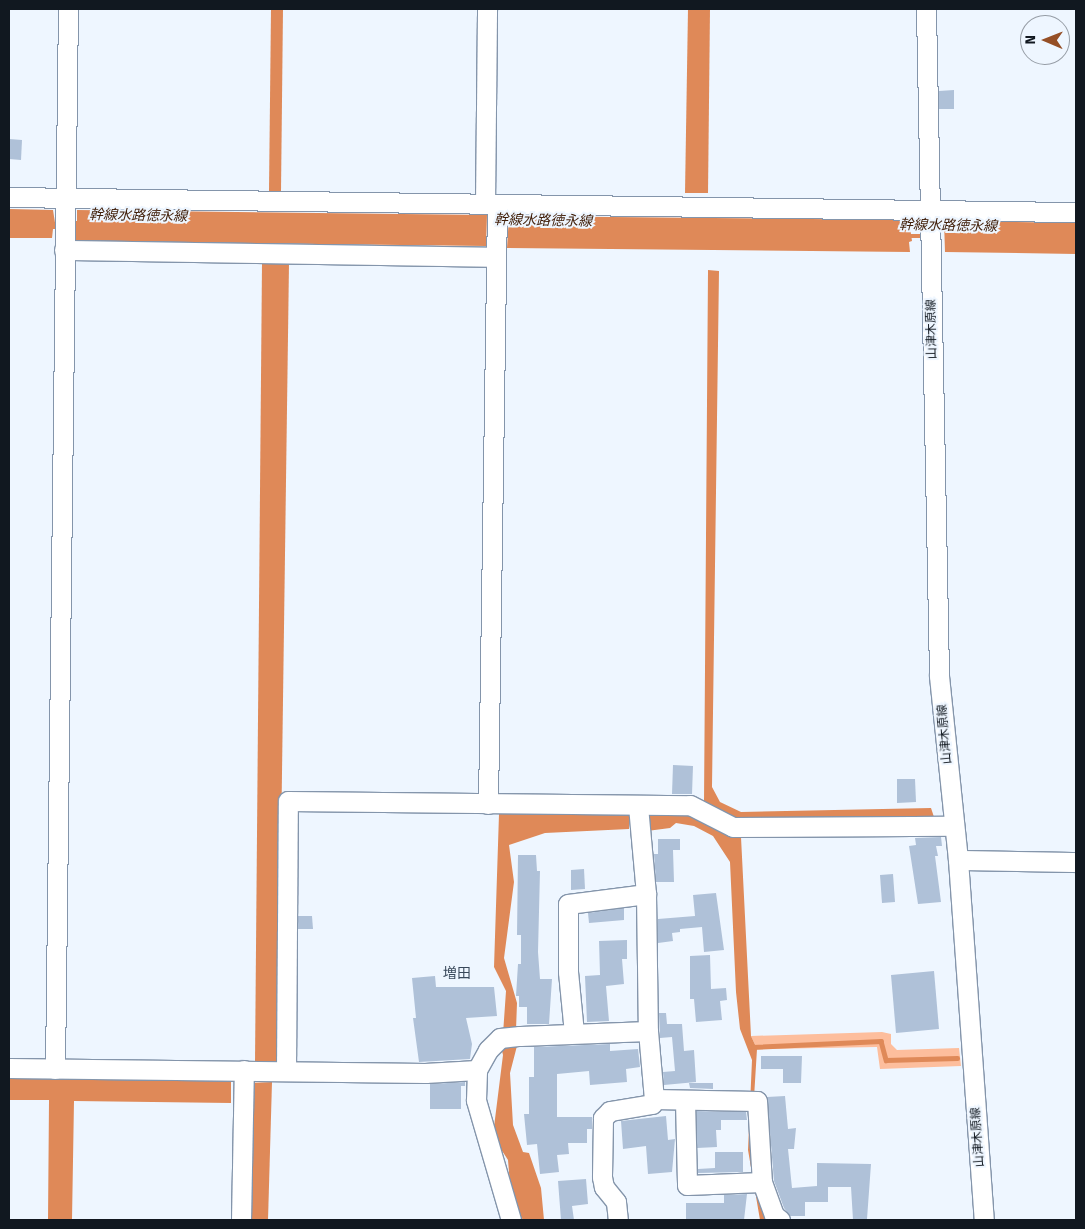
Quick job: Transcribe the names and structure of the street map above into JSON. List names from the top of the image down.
{
  "streets": {
    "street": ["山津木原線"]
  },
  "districts": ["増田"],
  "water": ["幹線水路徳永線"],
  "north": "left"
}
